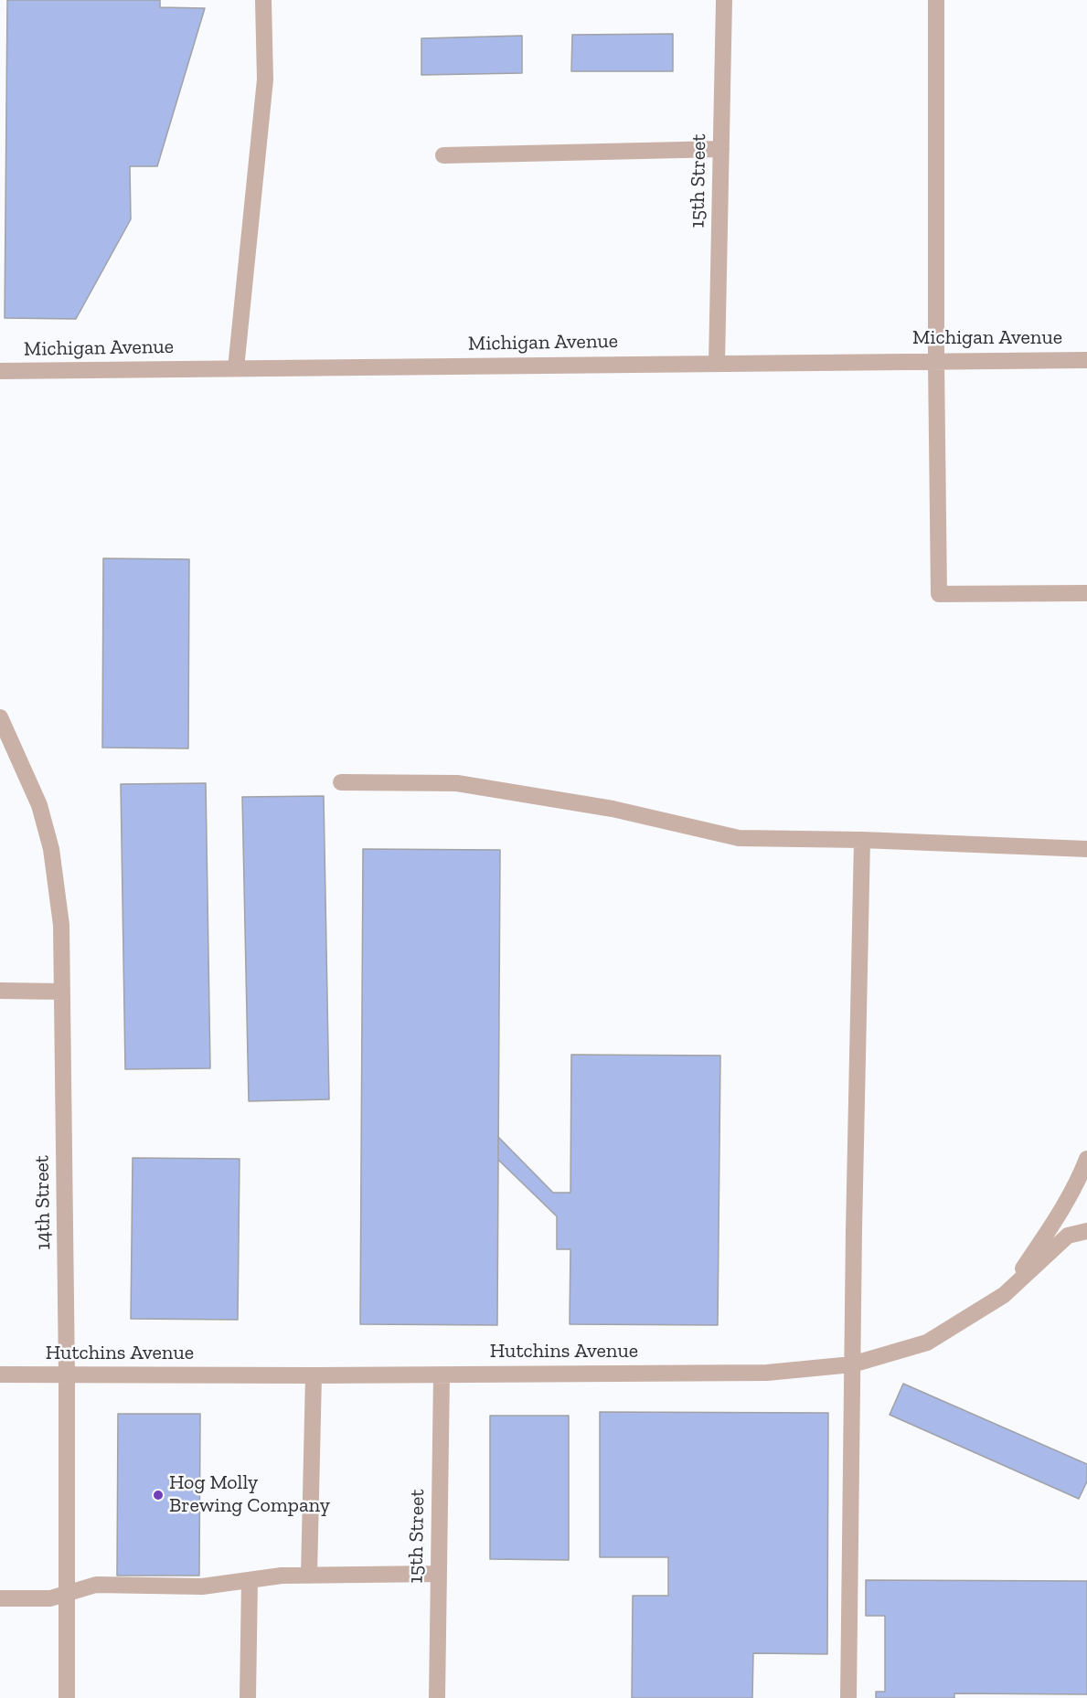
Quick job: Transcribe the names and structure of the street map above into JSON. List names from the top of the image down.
{
  "streets": {
    "street": [
      "15th Street",
      "Michigan Avenue",
      "14th Street",
      "Hutchins Avenue"
    ]
  },
  "crossings": [
    ["15th Street", "Michigan Avenue"],
    ["15th Street", "Hutchins Avenue"],
    ["14th Street", "Hutchins Avenue"]
  ],
  "places": ["Hog Molly Brewing Company"]
}
